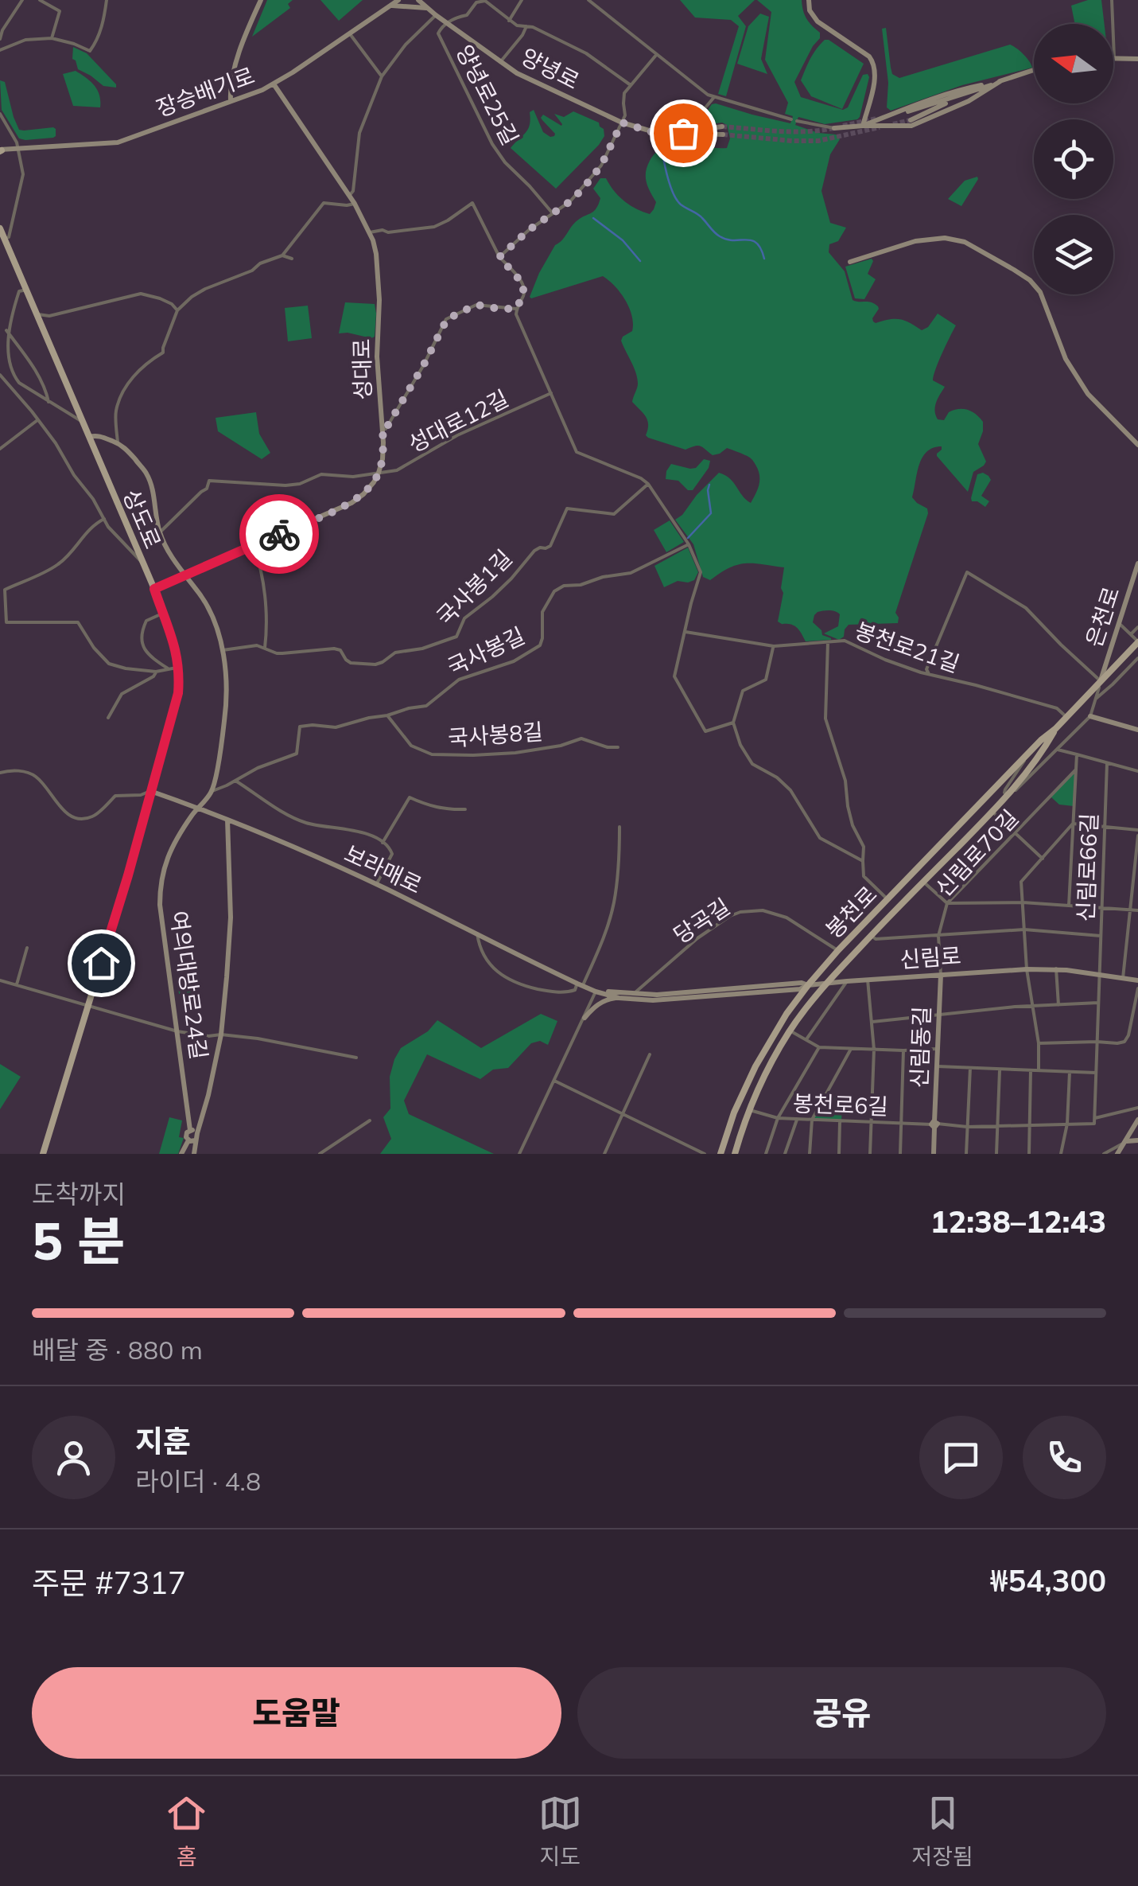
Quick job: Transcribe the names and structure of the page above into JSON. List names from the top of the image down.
{
  "streets": {
    "main road": [
      "양녕로",
      "장승배기로",
      "성대로",
      "상도로",
      "은천로",
      "국사봉길",
      "보라매로",
      "봉천로",
      "신림로",
      "여의대방로24길",
      "신림동길"
    ],
    "street": [
      "양녕로25길",
      "성대로12길",
      "국사봉1길",
      "봉천로21길",
      "국사봉8길",
      "신림로70길",
      "신림로66길",
      "당곡길",
      "봉천로6길"
    ]
  },
  "crossings": [
    ["양녕로", "양녕로25길"],
    ["장승배기로", "성대로"],
    ["성대로", "성대로12길"],
    ["상도로", "보라매로"],
    ["은천로", "봉천로"],
    ["봉천로21길", "봉천로"],
    ["국사봉길", "국사봉8길"],
    ["국사봉길", "보라매로"],
    ["국사봉길", "여의대방로24길"],
    ["신림로70길", "신림로"],
    ["신림로70길", "신림동길"],
    ["신림로66길", "신림로"],
    ["신림로66길", "봉천로6길"],
    ["보라매로", "봉천로"],
    ["보라매로", "당곡길"],
    ["보라매로", "신림로"],
    ["보라매로", "여의대방로24길"],
    ["봉천로", "당곡길"],
    ["봉천로", "신림로"],
    ["봉천로", "봉천로6길"],
    ["신림로", "신림동길"],
    ["신림동길", "봉천로6길"]
  ],
  "north": "left",
  "page": {
    "heading": ["5 분", "도착까지", "12:38–12:43"],
    "panel": [
      "지훈",
      "라이더 · 4.8",
      "주문 #7317",
      "₩54,300"
    ],
    "bar": "배달 중 · 880 m",
    "buttons": ["도움말", "공유"],
    "tabs": ["홈", "지도", "저장됨"]
  }
}
